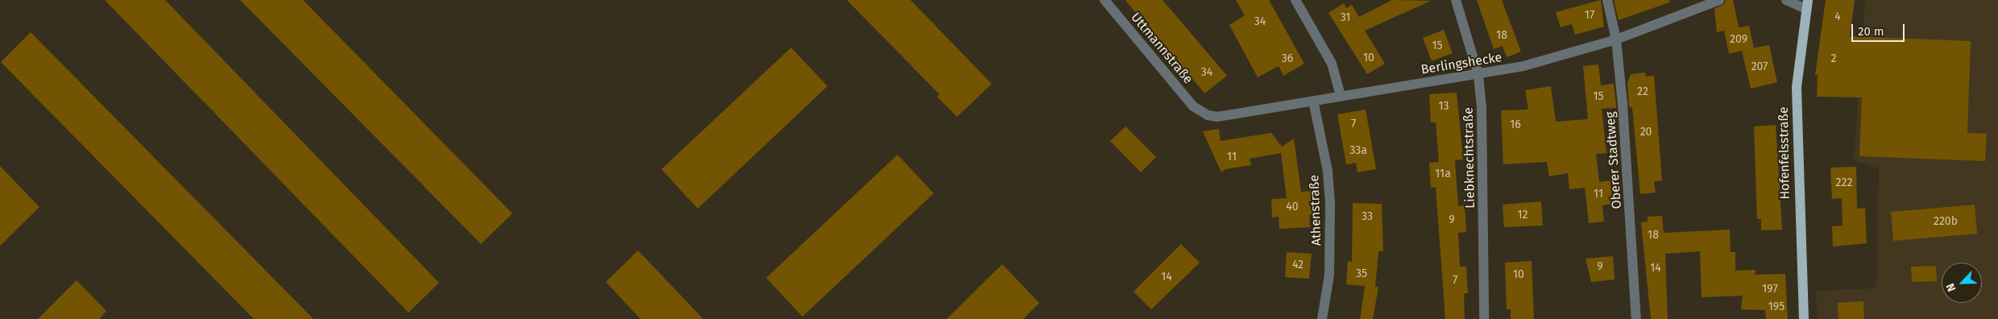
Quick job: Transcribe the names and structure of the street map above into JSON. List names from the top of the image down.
{
  "streets": {
    "main road": ["Hofenfelsstraße"],
    "street": [
      "Uttmannstraße",
      "Berlingshecke",
      "Liebknechtstraße",
      "Oberer Stadtweg",
      "Athenstraße"
    ]
  },
  "crossings": [
    ["Uttmannstraße", "Berlingshecke"],
    ["Berlingshecke", "Liebknechtstraße"],
    ["Berlingshecke", "Oberer Stadtweg"],
    ["Berlingshecke", "Athenstraße"]
  ],
  "house_numbers": [
    "17",
    "4",
    "31",
    "34",
    "18",
    "209",
    "15",
    "10",
    "36",
    "2",
    "207",
    "34",
    "22",
    "15",
    "13",
    "7",
    "16",
    "20",
    "33a",
    "11",
    "11a",
    "222",
    "11",
    "40",
    "12",
    "33",
    "9",
    "220b",
    "18",
    "42",
    "9",
    "14",
    "35",
    "10",
    "14",
    "7",
    "197",
    "195"
  ],
  "scale_bar": "20 m",
  "north": "bottom left"
}
